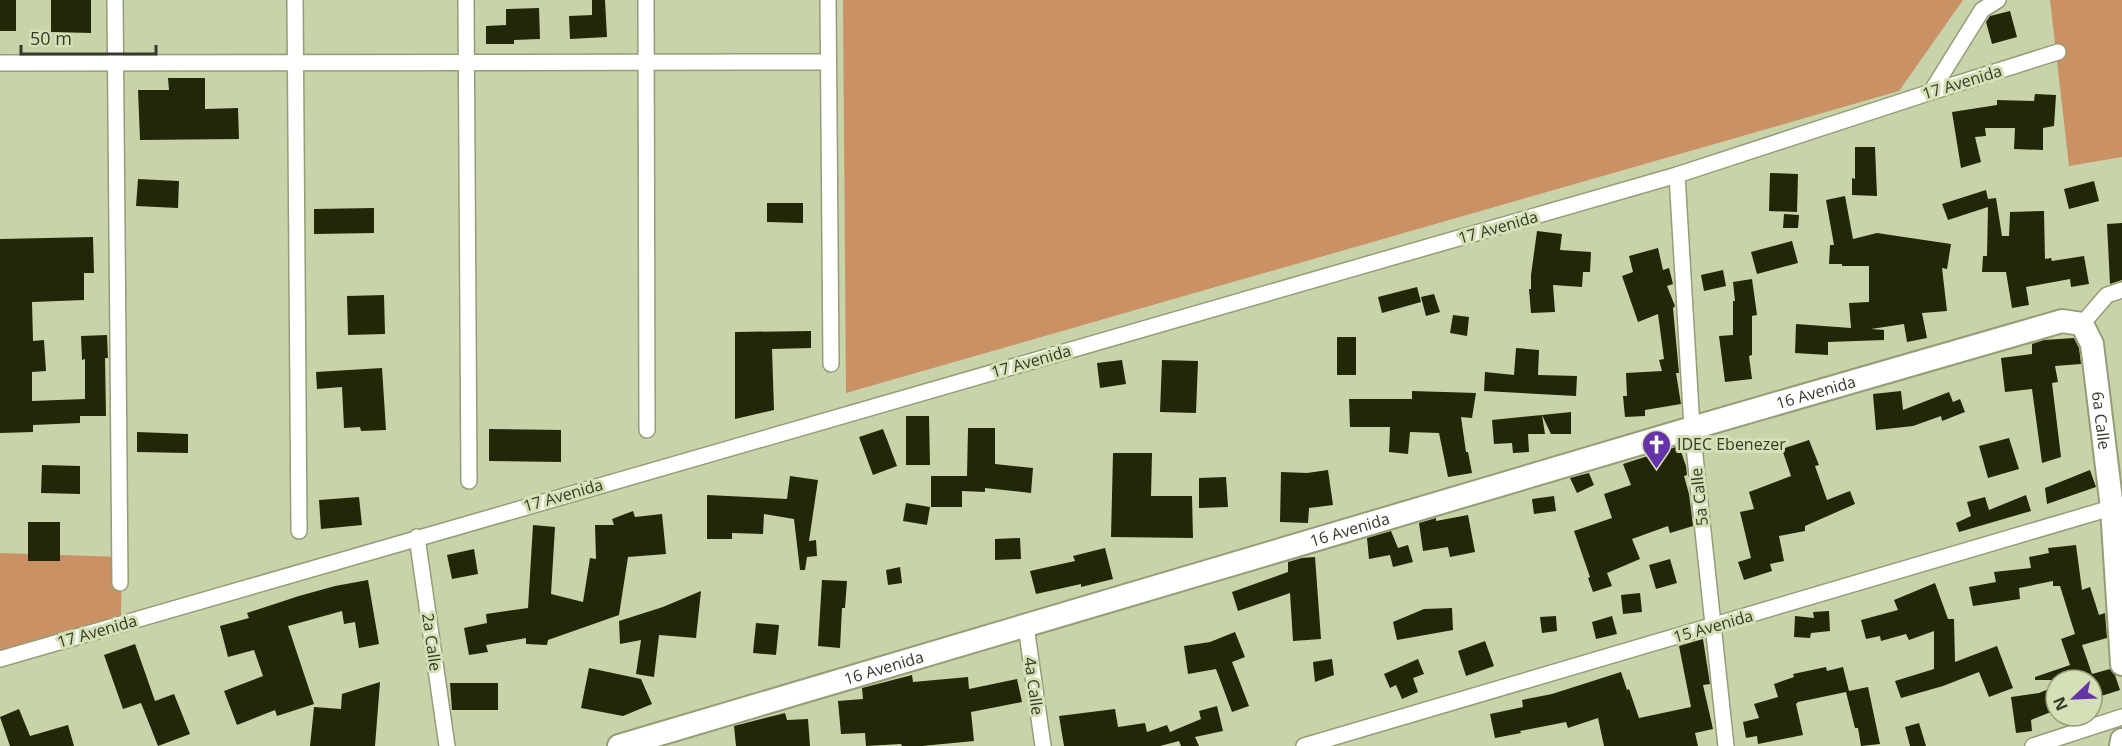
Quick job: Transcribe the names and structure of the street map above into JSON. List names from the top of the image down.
{
  "streets": {
    "main road": ["16 Avenida", "6a Calle"],
    "street": [
      "17 Avenida",
      "5a Calle",
      "15 Avenida",
      "2a Calle",
      "4a Calle"
    ]
  },
  "crossings": [
    ["17 Avenida", "5a Calle"],
    ["17 Avenida", "2a Calle"],
    ["16 Avenida", "6a Calle"],
    ["16 Avenida", "5a Calle"],
    ["16 Avenida", "4a Calle"],
    ["6a Calle", "15 Avenida"],
    ["5a Calle", "15 Avenida"]
  ],
  "places": {
    "church": ["IDEC Ebenezer"]
  },
  "scale_bar": "50 m",
  "north": "bottom left"
}
